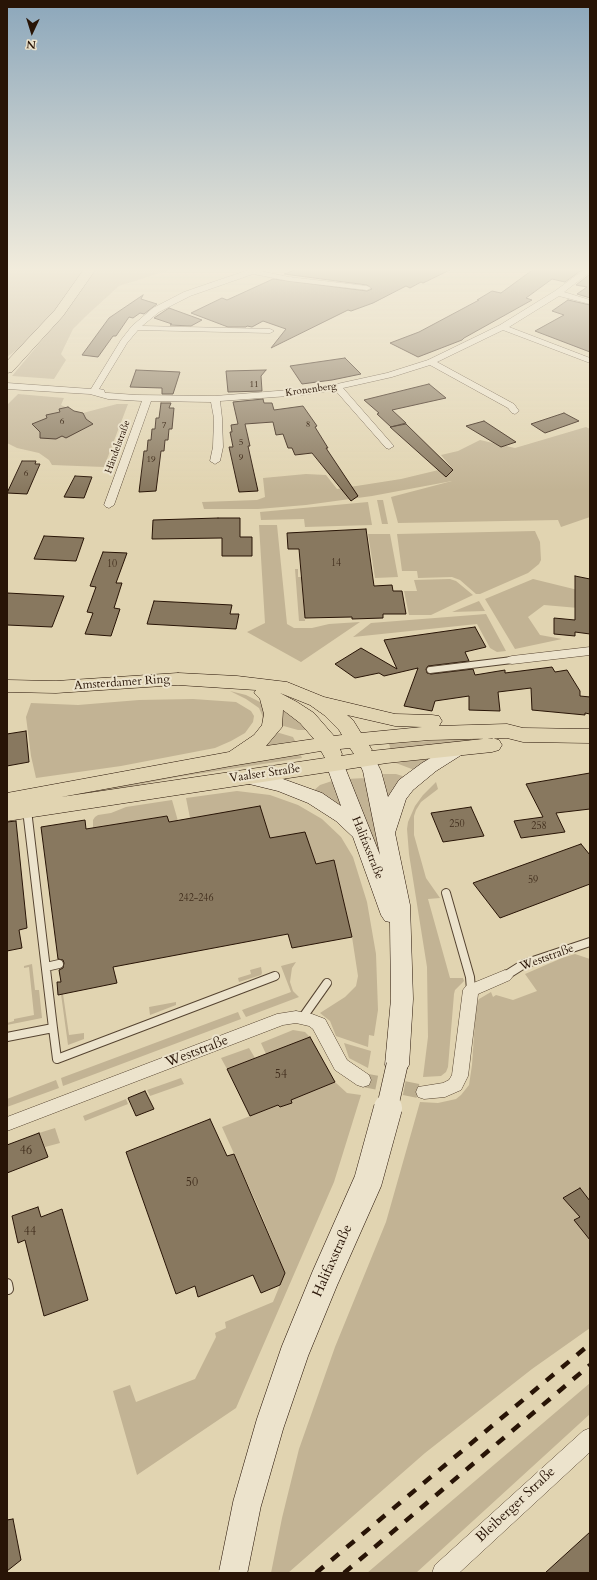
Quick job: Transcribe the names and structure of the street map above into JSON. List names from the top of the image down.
{
  "streets": {
    "main road": ["Amsterdamer Ring", "Vaalser Straße", "Halifaxstraße"],
    "street": [
      "Kronenberg",
      "Händelstraße",
      "Weststraße",
      "Bleiberger Straße"
    ]
  },
  "crossings": [
    ["Kronenberg", "Händelstraße"],
    ["Amsterdamer Ring", "Vaalser Straße"],
    ["Amsterdamer Ring", "Halifaxstraße"],
    ["Vaalser Straße", "Halifaxstraße"]
  ],
  "house_numbers": [
    "11",
    "6",
    "8",
    "7",
    "5",
    "9",
    "19",
    "6",
    "14",
    "10",
    "250",
    "258",
    "59",
    "242-246",
    "54",
    "46",
    "50",
    "44"
  ],
  "north": "bottom"
}
